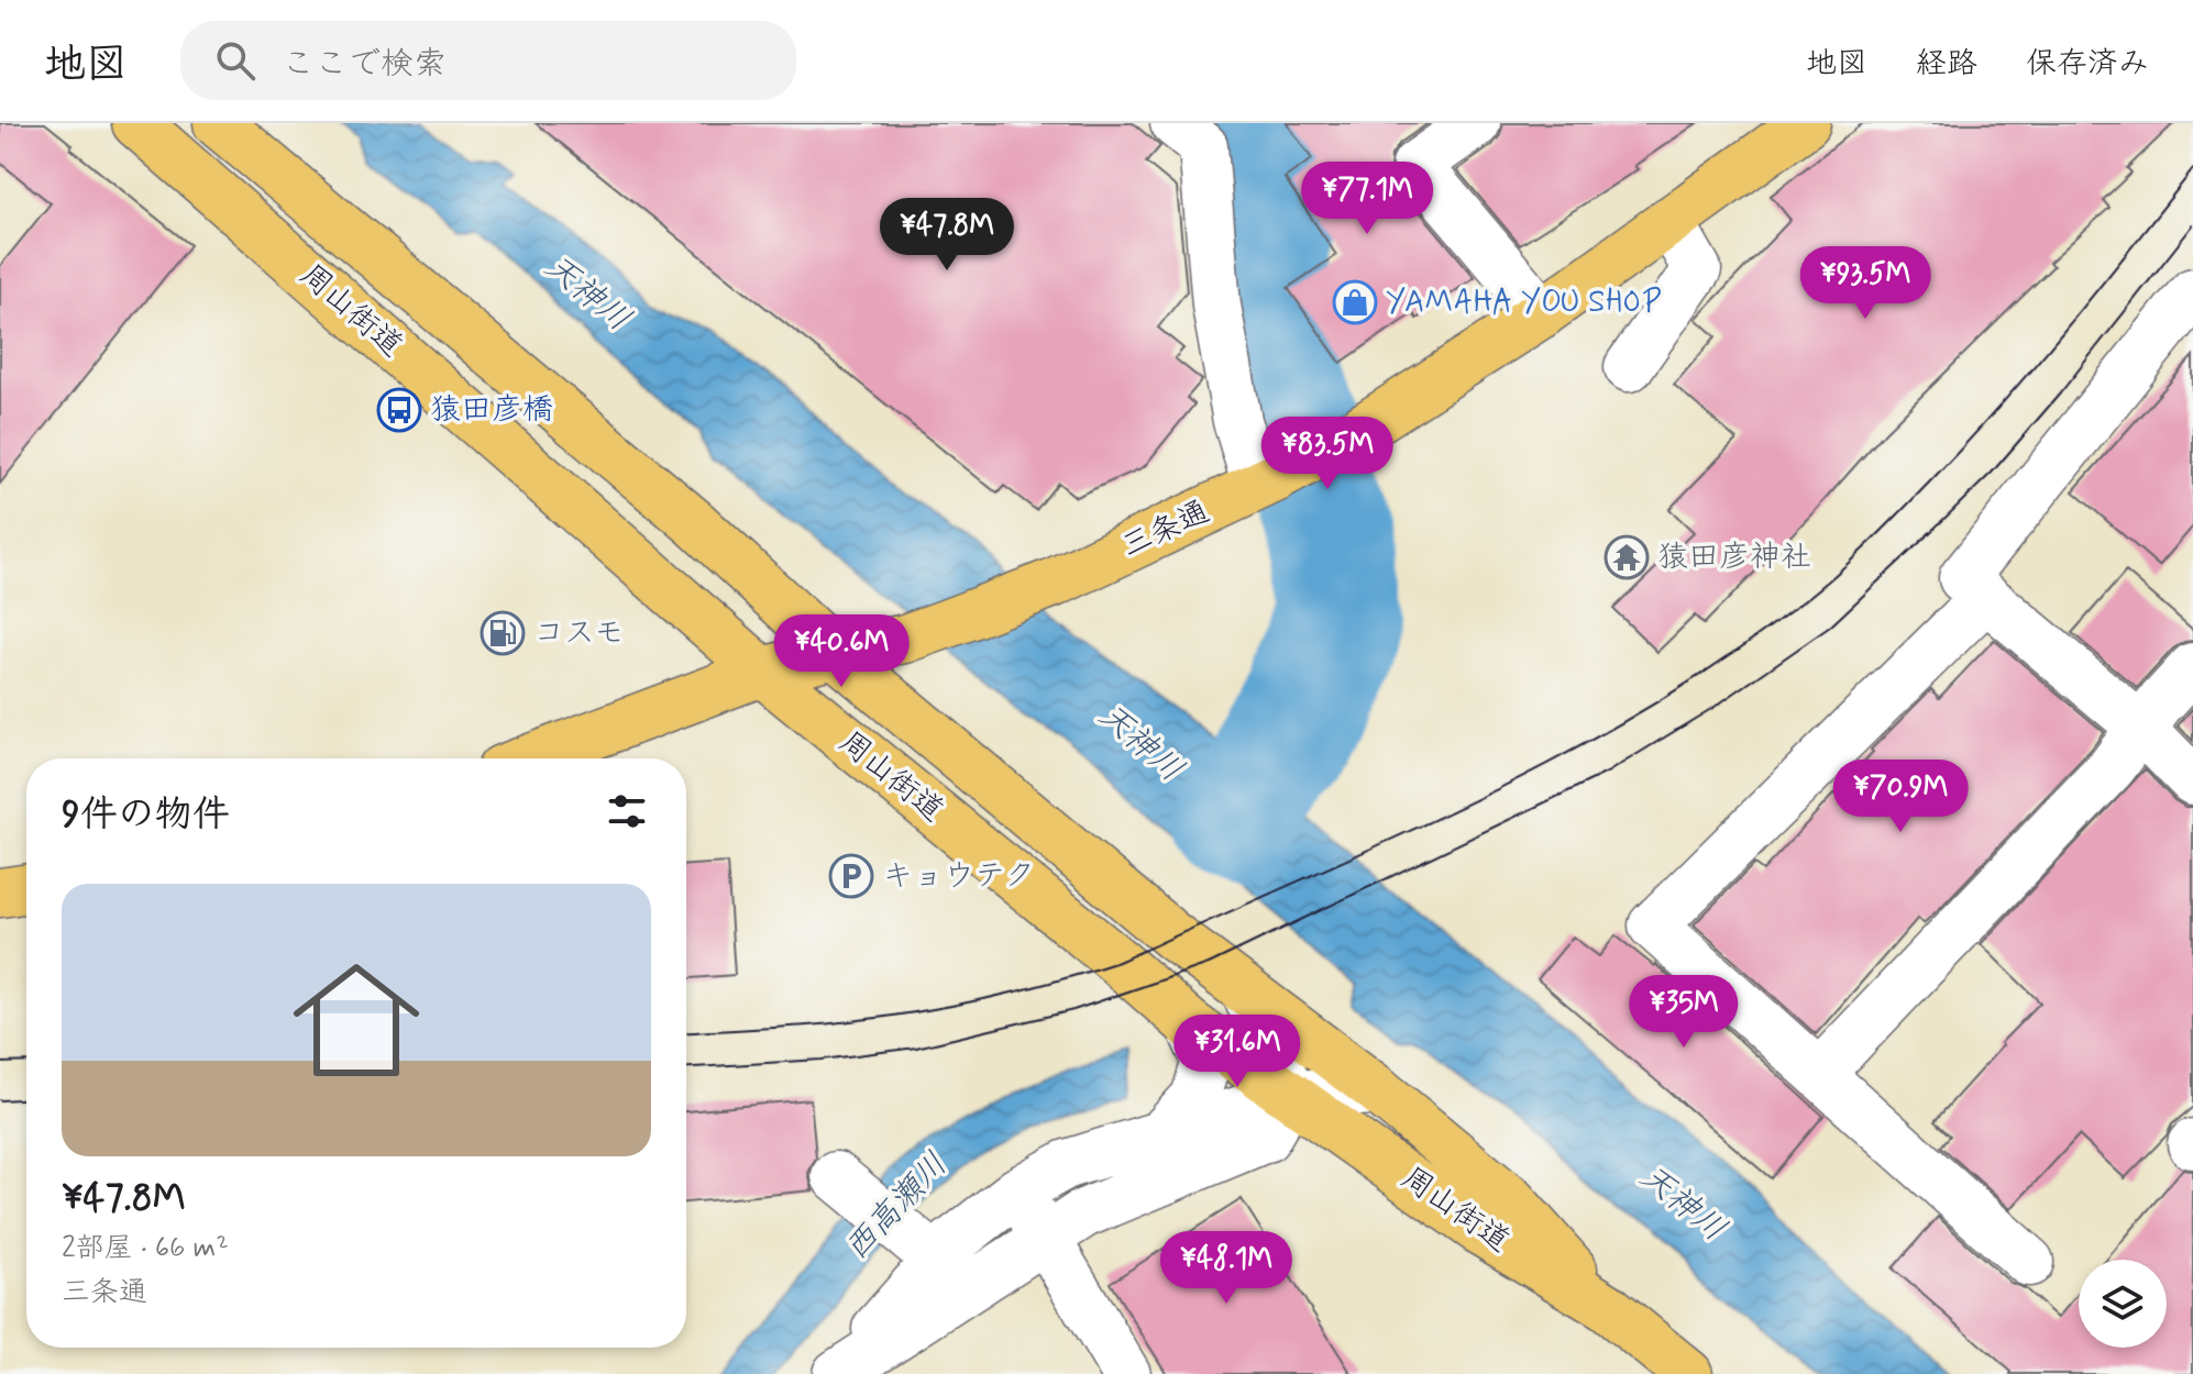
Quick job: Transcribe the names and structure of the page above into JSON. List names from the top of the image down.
{
  "streets": {
    "main road": ["周山街道", "三条通"]
  },
  "crossings": [
    ["周山街道", "三条通"]
  ],
  "water": ["天神川", "西高瀬川"],
  "places": {
    "shop": ["YAMAHA YOU SHOP"],
    "bus stop": ["猿田彦橋"],
    "temple": ["猿田彦神社"],
    "fuel station": ["コスモ"],
    "parking": ["キョウテク"]
  },
  "page": {
    "header": "地図",
    "search": "ここで検索",
    "nav": ["地図", "経路", "保存済み"],
    "price": [
      "¥77.1M",
      "¥47.8M",
      "¥93.5M",
      "¥83.5M",
      "¥40.6M",
      "¥70.9M",
      "¥35M",
      "¥31.6M",
      "¥48.1M"
    ],
    "heading": "9件の物件",
    "list": [
      {
        "name": "¥47.8M",
        "note": "2部屋 · 66 m² · 三条通"
      }
    ]
  }
}
